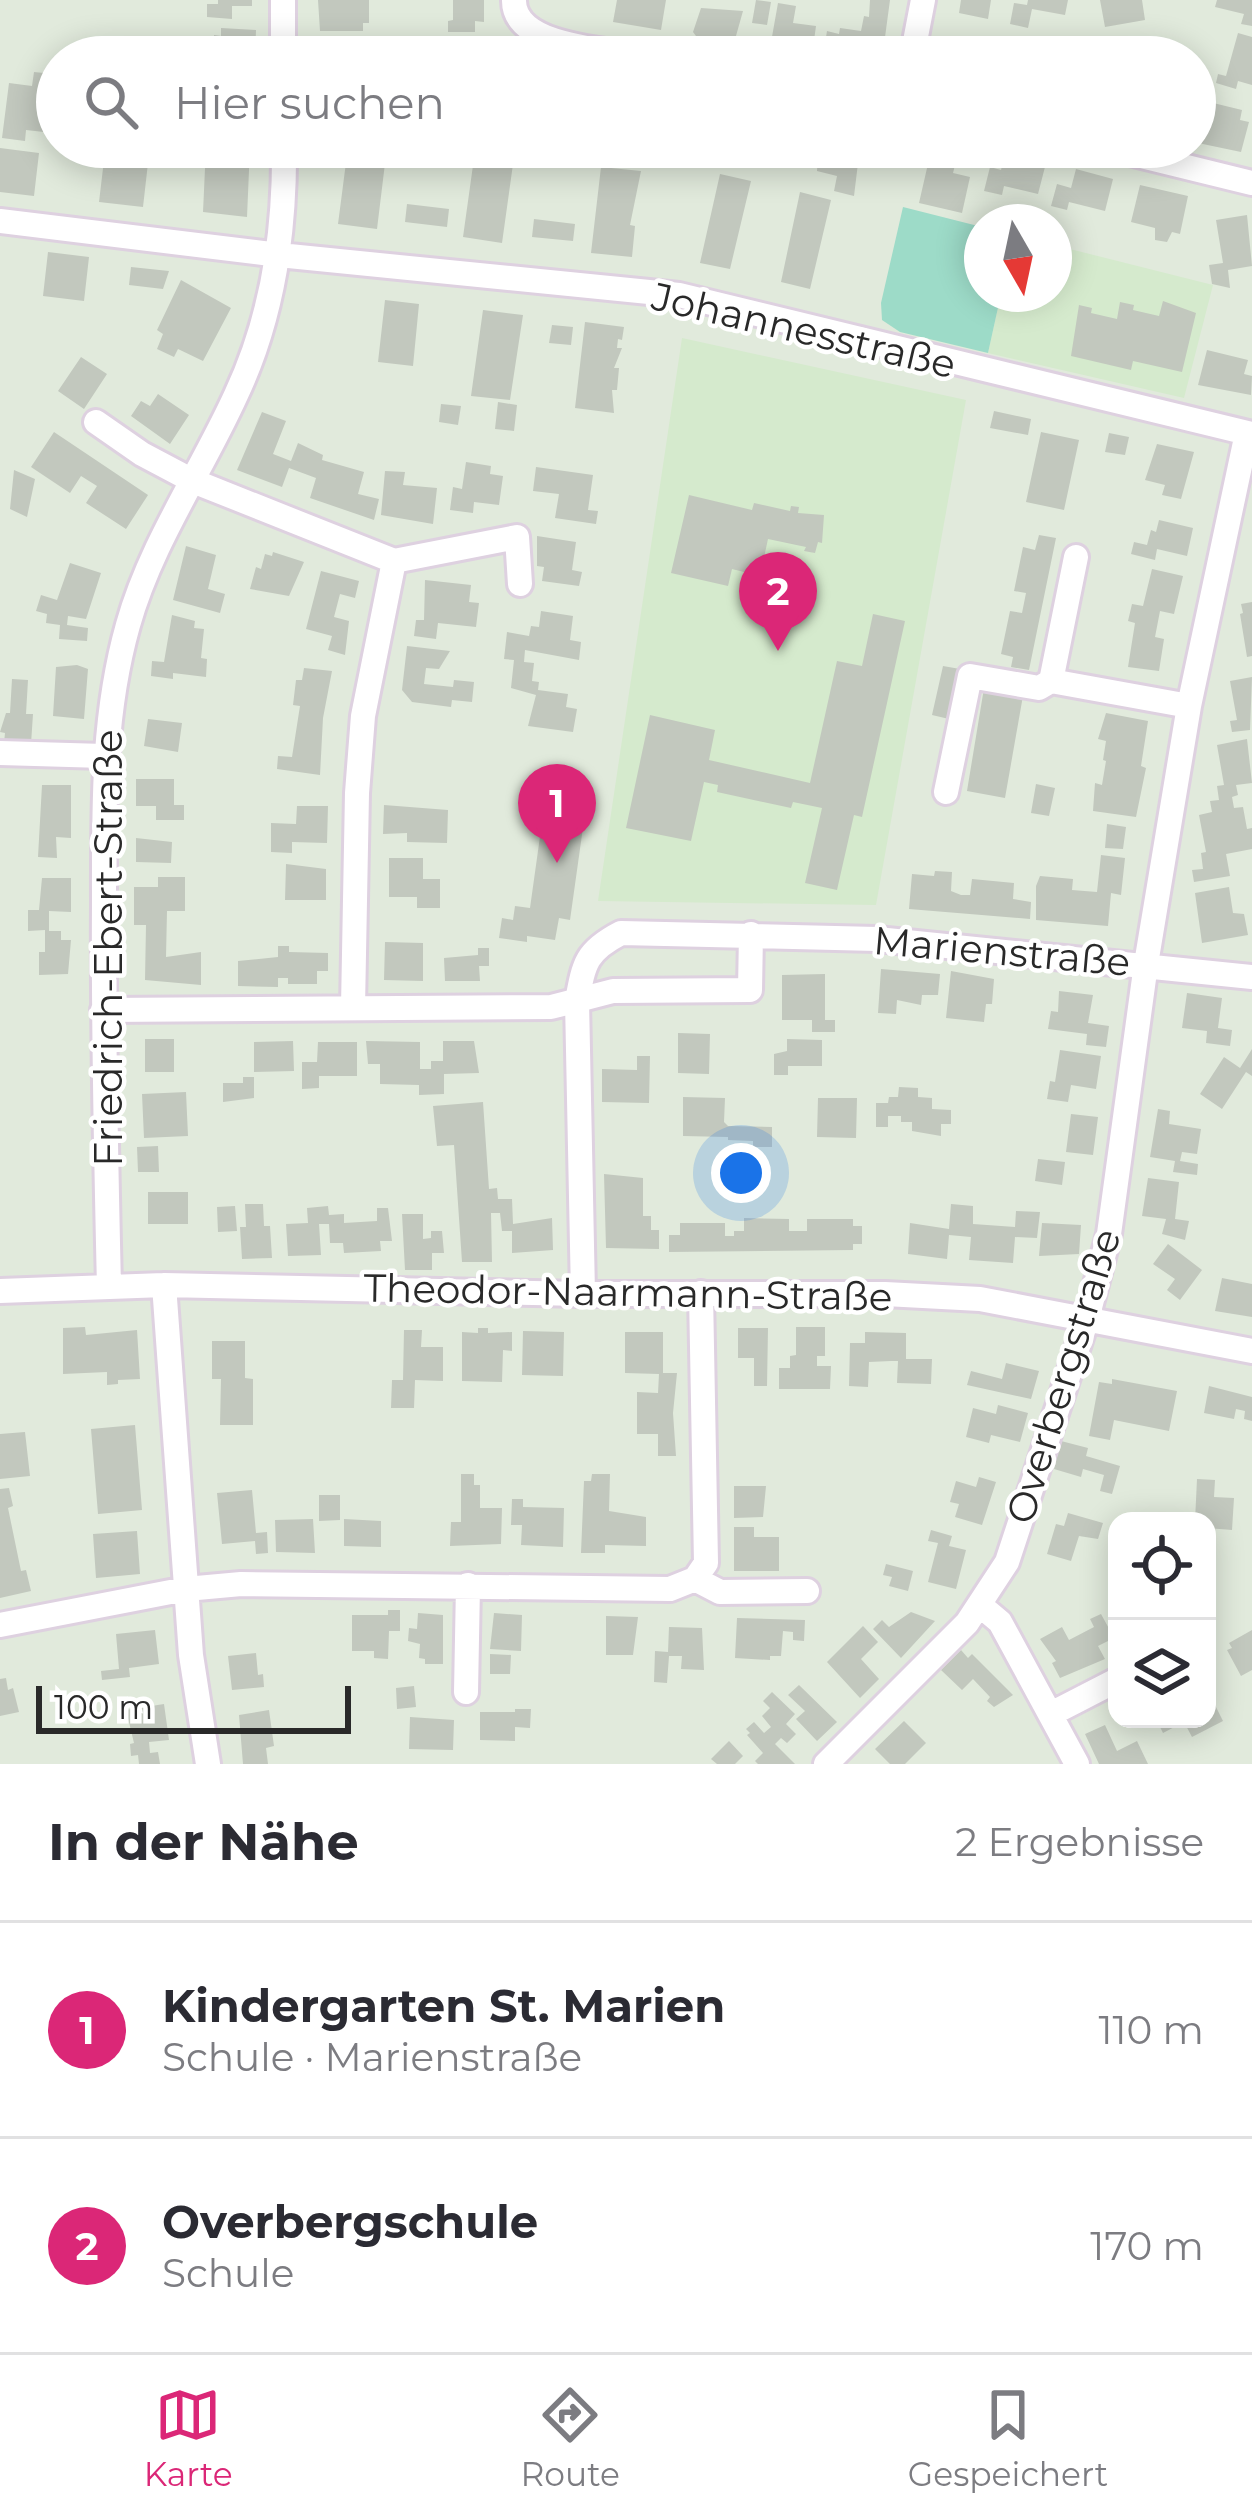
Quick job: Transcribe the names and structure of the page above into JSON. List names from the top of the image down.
{
  "streets": {
    "street": [
      "Johannesstraße",
      "Friedrich-Ebert-Straße",
      "Marienstraße",
      "Theodor-Naarmann-Straße",
      "Overbergstraße"
    ]
  },
  "crossings": [
    ["Johannesstraße", "Friedrich-Ebert-Straße"],
    ["Johannesstraße", "Overbergstraße"],
    ["Friedrich-Ebert-Straße", "Theodor-Naarmann-Straße"],
    ["Marienstraße", "Overbergstraße"],
    ["Theodor-Naarmann-Straße", "Overbergstraße"]
  ],
  "scale_bar": "100 m",
  "north": "bottom",
  "page": {
    "search": "Hier suchen",
    "pins": ["2", "1"],
    "scale": "100 m",
    "heading": ["In der Nähe", "2 Ergebnisse"],
    "list": [
      {
        "mark": "1",
        "name": "Kindergarten St. Marien",
        "note": "Schule · Marienstraße",
        "value": "110 m"
      },
      {
        "mark": "2",
        "name": "Overbergschule",
        "note": "Schule",
        "value": "170 m"
      }
    ],
    "nav": ["Karte", "Route", "Gespeichert"]
  }
}
